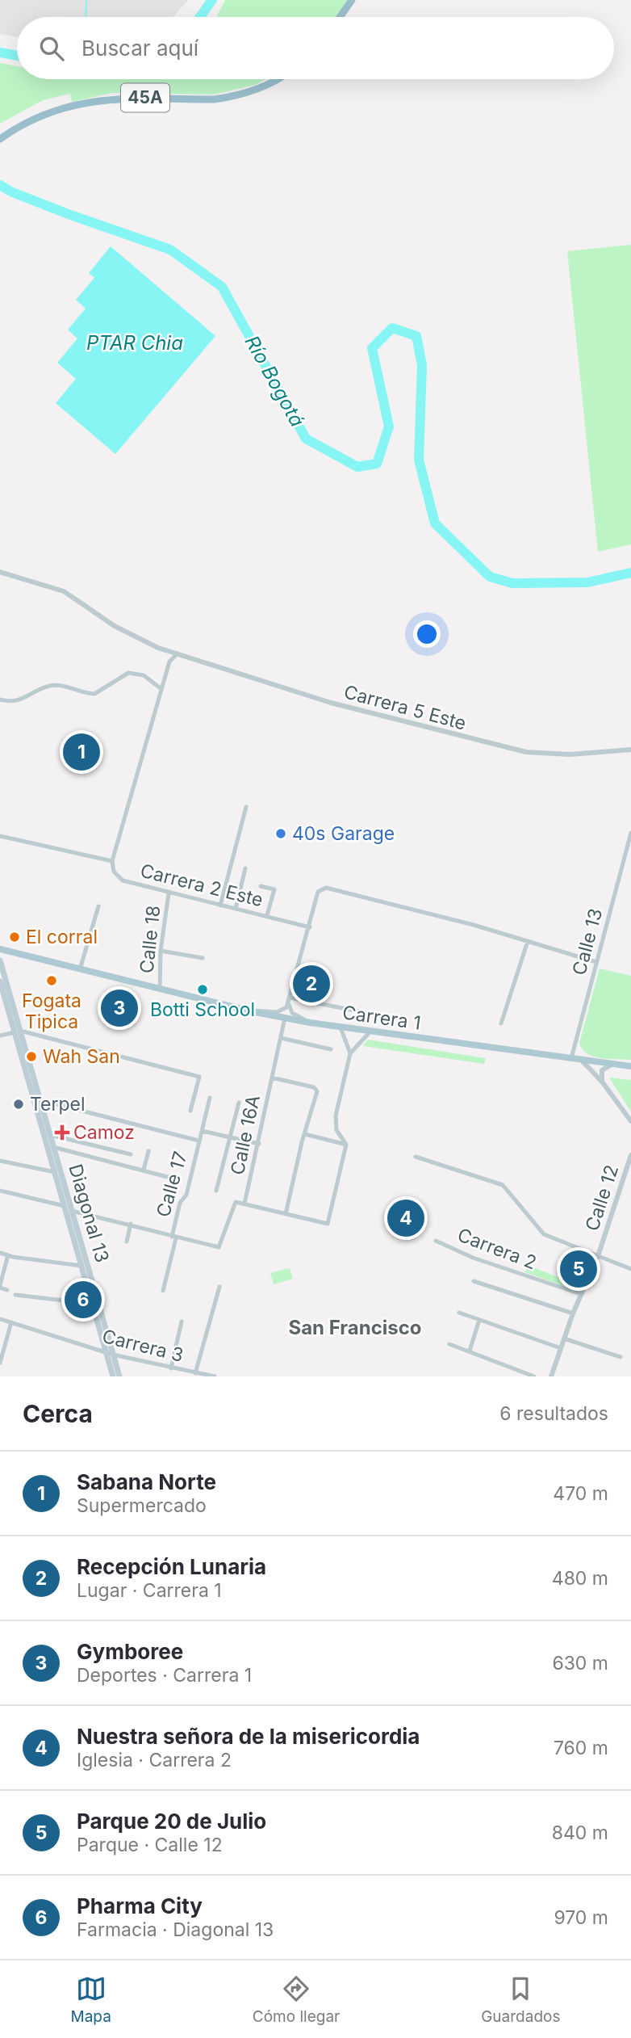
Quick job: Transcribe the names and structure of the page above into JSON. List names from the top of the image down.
{
  "streets": {
    "highway": ["45A"],
    "main road": ["Carrera 1", "Diagonal 13"],
    "street": [
      "Carrera 5 Este",
      "Carrera 2 Este",
      "Calle 18",
      "Calle 13",
      "Calle 16A",
      "Calle 17",
      "Calle 12",
      "Carrera 2",
      "Carrera 3"
    ]
  },
  "crossings": [
    ["Carrera 2 Este", "Calle 18"],
    ["Calle 18", "Carrera 1"],
    ["Calle 13", "Carrera 1"],
    ["Carrera 1", "Calle 16A"],
    ["Calle 16A", "Calle 17"],
    ["Calle 12", "Carrera 2"],
    ["Diagonal 13", "Carrera 3"]
  ],
  "districts": ["San Francisco"],
  "water": ["PTAR Chia", "Río Bogotá"],
  "places": {
    "other": [
      "40s Garage",
      "El corral",
      "Fogata Tipica",
      "Botti School",
      "Wah San",
      "Terpel"
    ],
    "health": ["Camoz"]
  },
  "page": {
    "search": "Buscar aquí",
    "pins": [
      "1",
      "2",
      "3",
      "4",
      "5",
      "6"
    ],
    "heading": ["Cerca", "6 resultados"],
    "list": [
      {
        "mark": "1",
        "name": "Sabana Norte",
        "note": "Supermercado",
        "value": "470 m"
      },
      {
        "mark": "2",
        "name": "Recepción Lunaria",
        "note": "Lugar · Carrera 1",
        "value": "480 m"
      },
      {
        "mark": "3",
        "name": "Gymboree",
        "note": "Deportes · Carrera 1",
        "value": "630 m"
      },
      {
        "mark": "4",
        "name": "Nuestra señora de la misericordia",
        "note": "Iglesia · Carrera 2",
        "value": "760 m"
      },
      {
        "mark": "5",
        "name": "Parque 20 de Julio",
        "note": "Parque · Calle 12",
        "value": "840 m"
      },
      {
        "mark": "6",
        "name": "Pharma City",
        "note": "Farmacia · Diagonal 13",
        "value": "970 m"
      }
    ],
    "nav": ["Mapa", "Cómo llegar", "Guardados"]
  }
}
